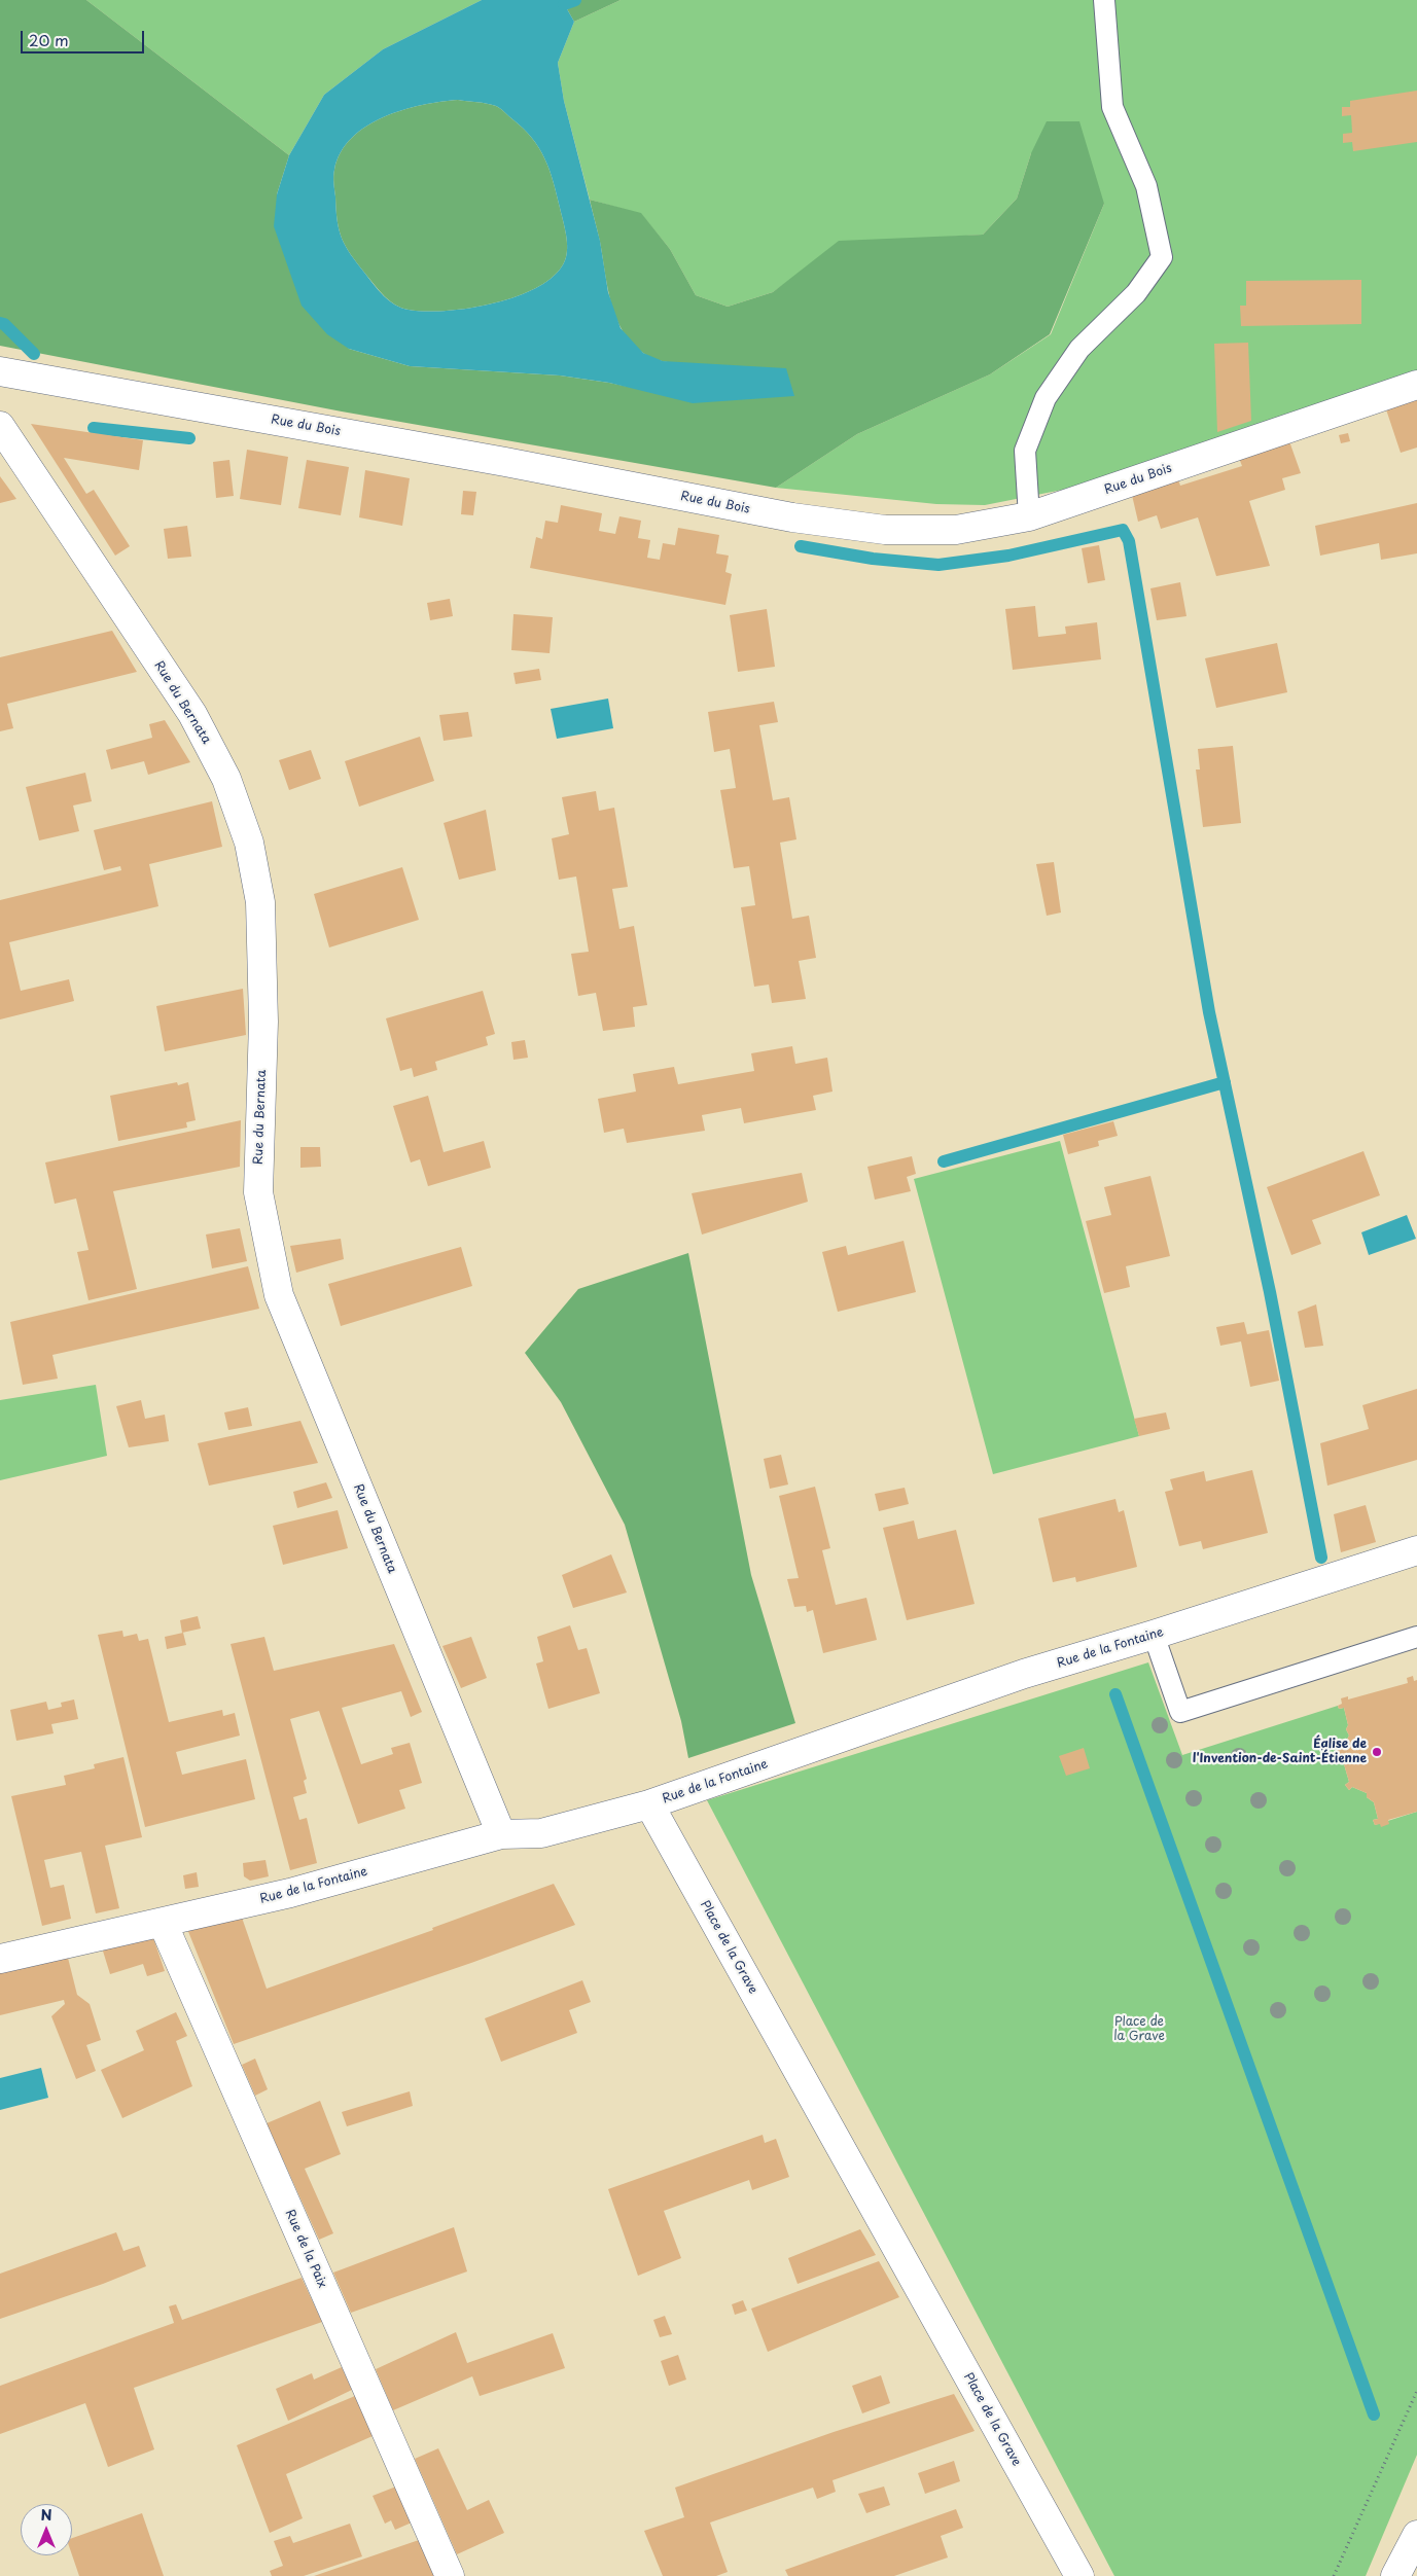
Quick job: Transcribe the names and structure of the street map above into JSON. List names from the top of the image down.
{
  "streets": {
    "street": [
      "Rue du Bois",
      "Rue du Bernata",
      "Rue de la Fontaine",
      "Place de la Grave",
      "Rue de la Paix"
    ]
  },
  "crossings": [
    ["Rue du Bernata", "Rue de la Fontaine"],
    ["Rue de la Fontaine", "Place de la Grave"],
    ["Rue de la Fontaine", "Rue de la Paix"]
  ],
  "parks": ["Place de la Grave"],
  "places": ["Église de l'Invention-de-Saint-Étienne"],
  "scale_bar": "20 m",
  "north": "top"
}
